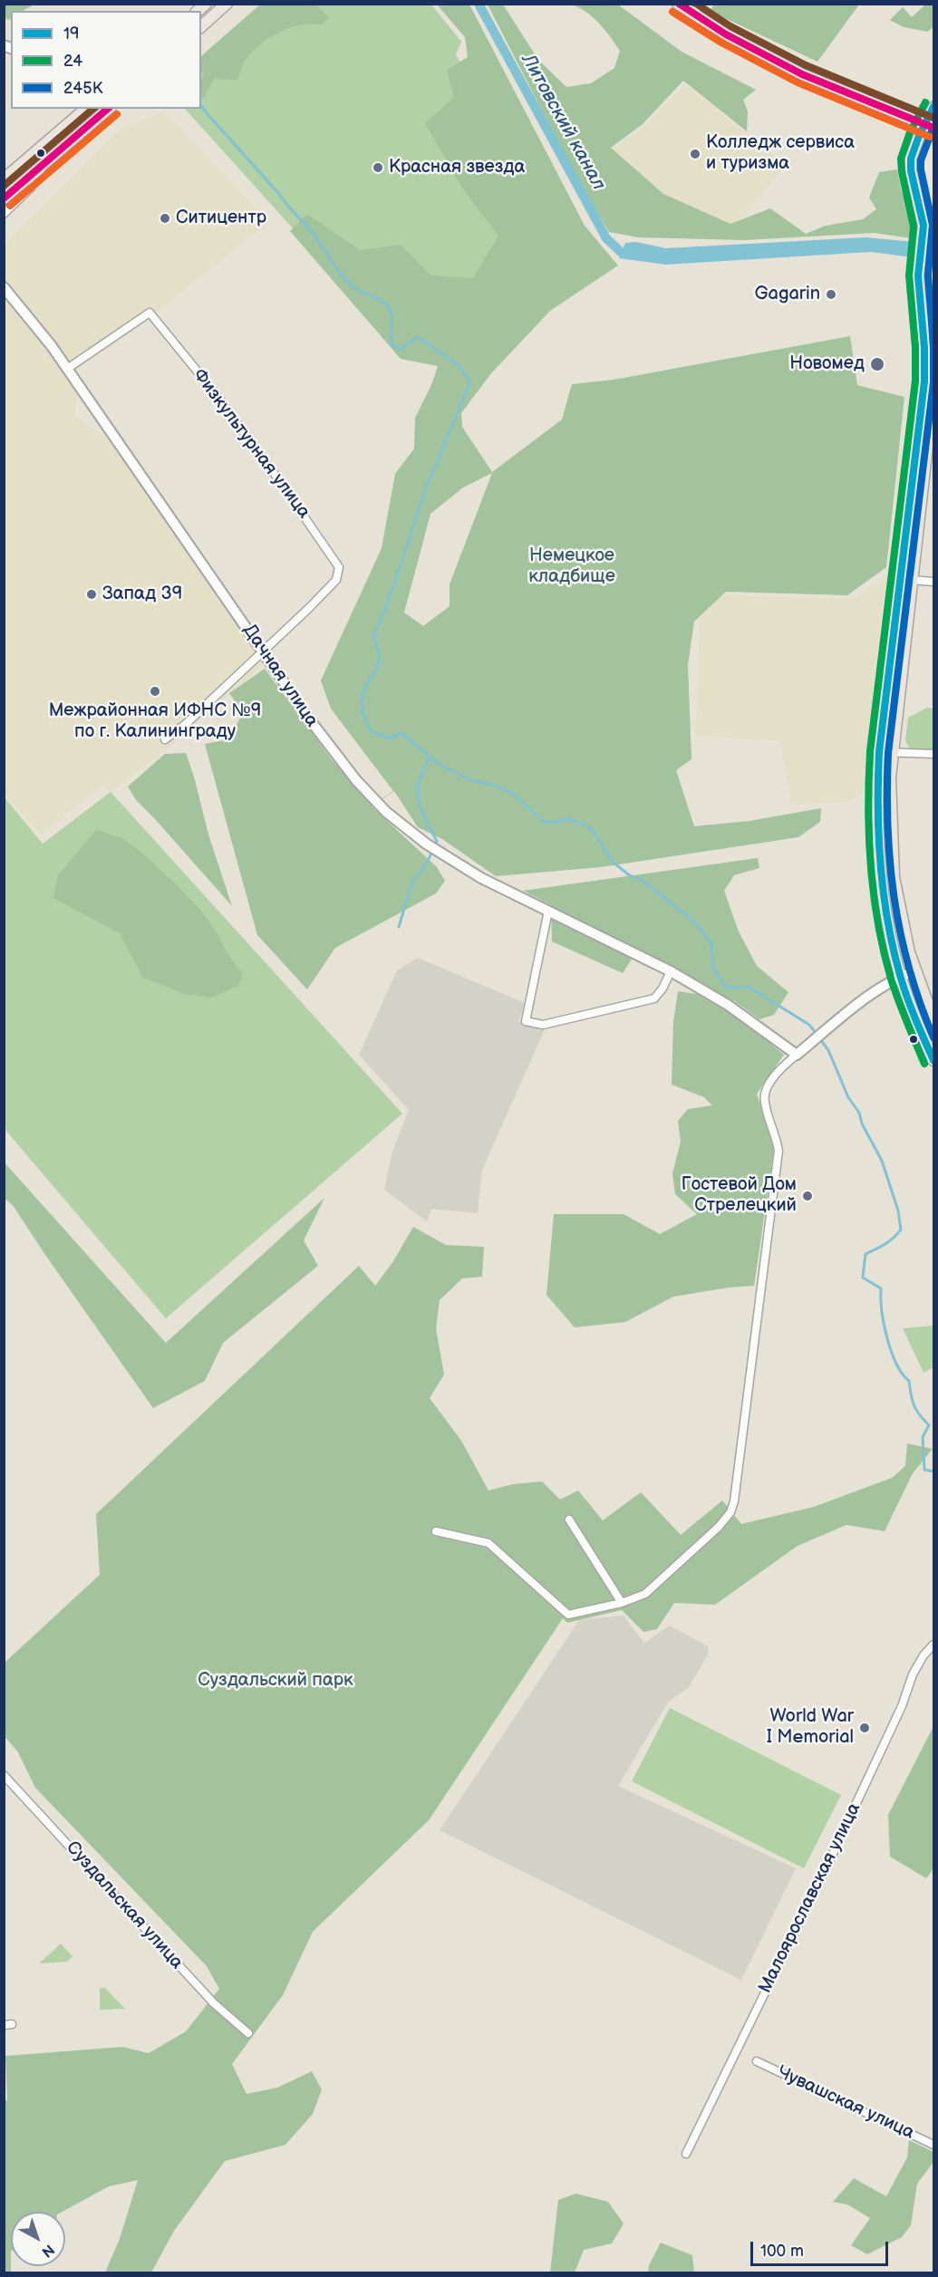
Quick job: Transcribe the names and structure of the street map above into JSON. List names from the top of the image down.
{
  "streets": {
    "street": [
      "Физкультурная улица",
      "Дачная улица",
      "Малоярославская улица",
      "Суздальская улица",
      "Чувашская улица"
    ]
  },
  "crossings": [
    ["Физкультурная улица", "Дачная улица"]
  ],
  "water": ["Литовский канал"],
  "parks": ["Немецкое кладбище", "Суздальский парк"],
  "places": [
    "Колледж сервиса и туризма",
    "Красная звезда",
    "Ситицентр",
    "Gagarin",
    "Новомед",
    "Запад 39",
    "Межрайонная ИФНС №9 по г. Калининграду",
    "Гостевой Дом Стрелецкий",
    "World War I Memorial"
  ],
  "lines": ["transit line 24", "transit line 19", "transit line 245К"],
  "legend": ["19", "24", "245К"],
  "scale_bar": "100 m",
  "north": "bottom right"
}
